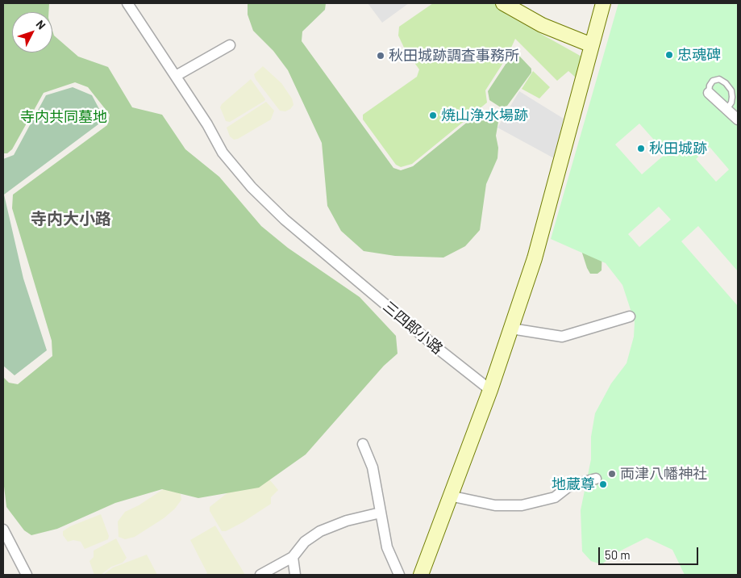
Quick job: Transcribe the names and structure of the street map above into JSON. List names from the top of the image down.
{
  "streets": {
    "street": ["三四郎小路"]
  },
  "districts": ["寺内大小路"],
  "parks": ["寺内共同墓地"],
  "places": [
    "忠魂碑",
    "秋田城跡調査事務所",
    "焼山浄水場跡",
    "秋田城跡",
    "両津八幡神社",
    "地蔵尊"
  ],
  "scale_bar": "50 m",
  "north": "top right"
}
